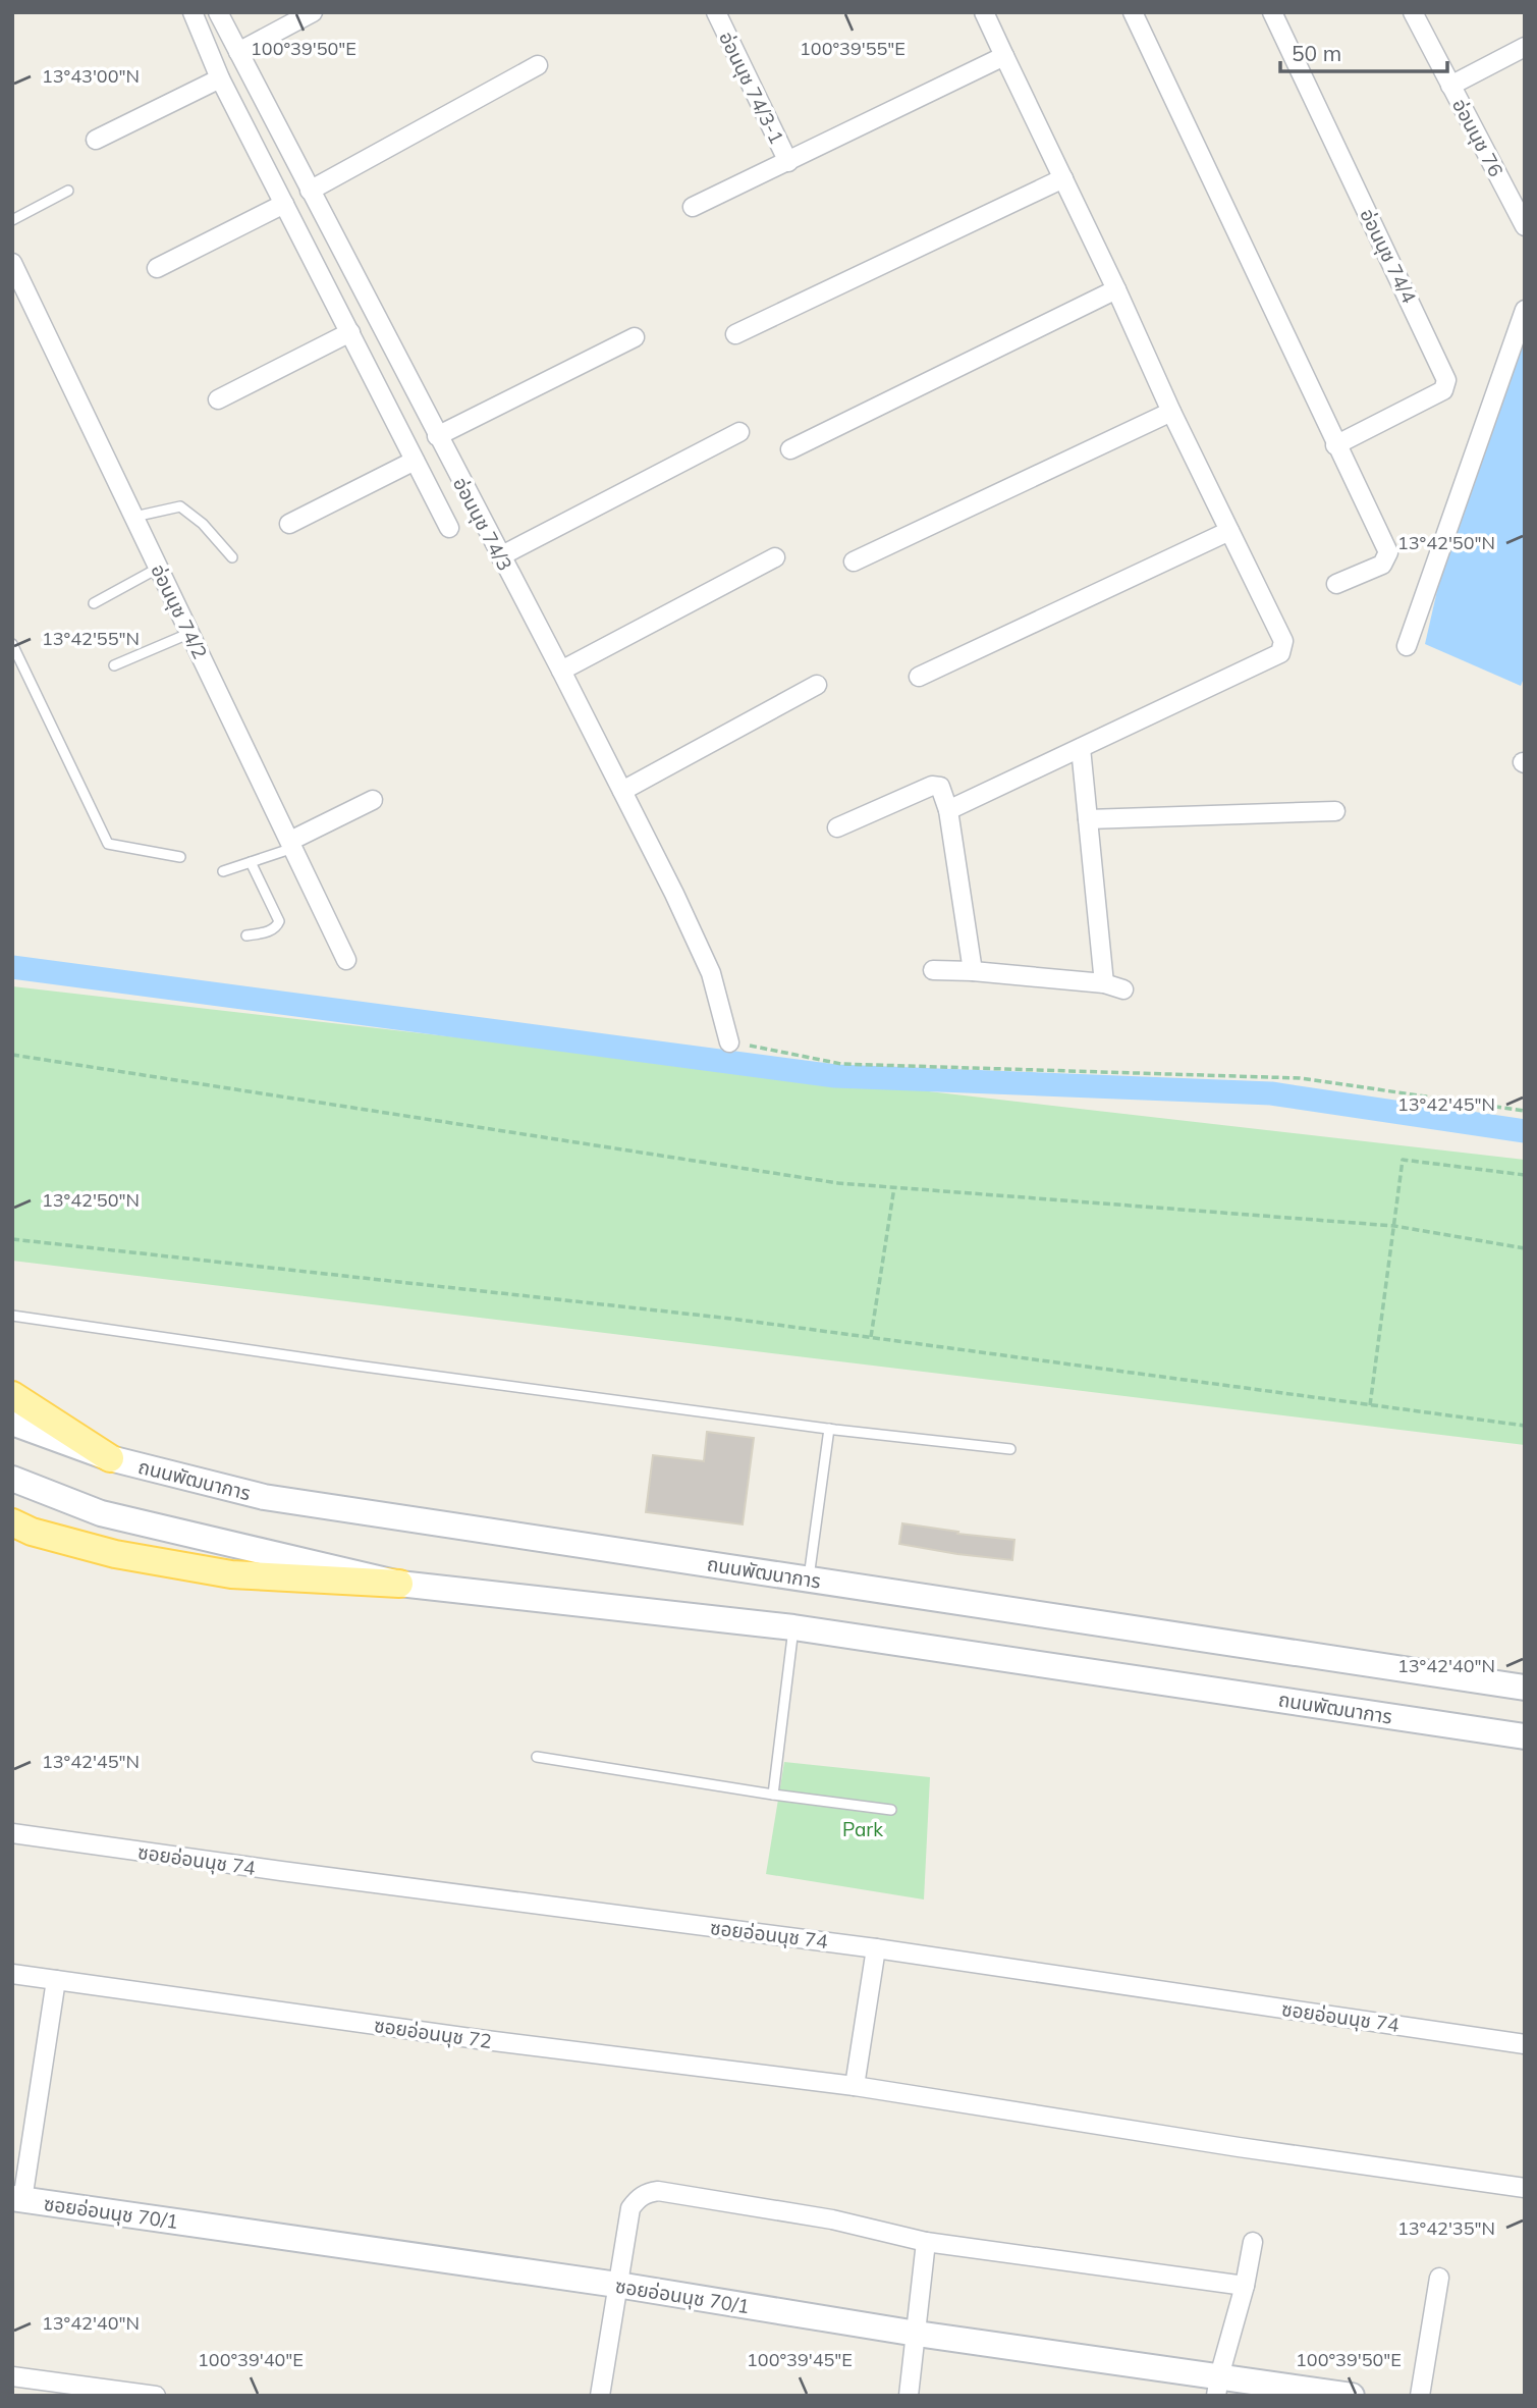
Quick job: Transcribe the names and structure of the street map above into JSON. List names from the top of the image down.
{
  "streets": {
    "main road": ["ถนนพัฒนาการ", "ซอยอ่อนนุช 70/1"],
    "street": [
      "อ่อนนุช 74/3-1",
      "อ่อนนุช 76",
      "อ่อนนุช 74/4",
      "อ่อนนุช 74/3",
      "อ่อนนุช 74/2",
      "ซอยอ่อนนุช 74",
      "ซอยอ่อนนุช 72"
    ]
  },
  "parks": ["Park"],
  "scale_bar": "50 m",
  "coordinates": [
    "100°39'50\"E",
    "100°39'55\"E",
    "13°43'00\"N",
    "13°42'50\"N",
    "13°42'55\"N",
    "13°42'45\"N",
    "13°42'40\"N",
    "13°42'35\"N",
    "100°39'40\"E",
    "100°39'45\"E"
  ]
}
